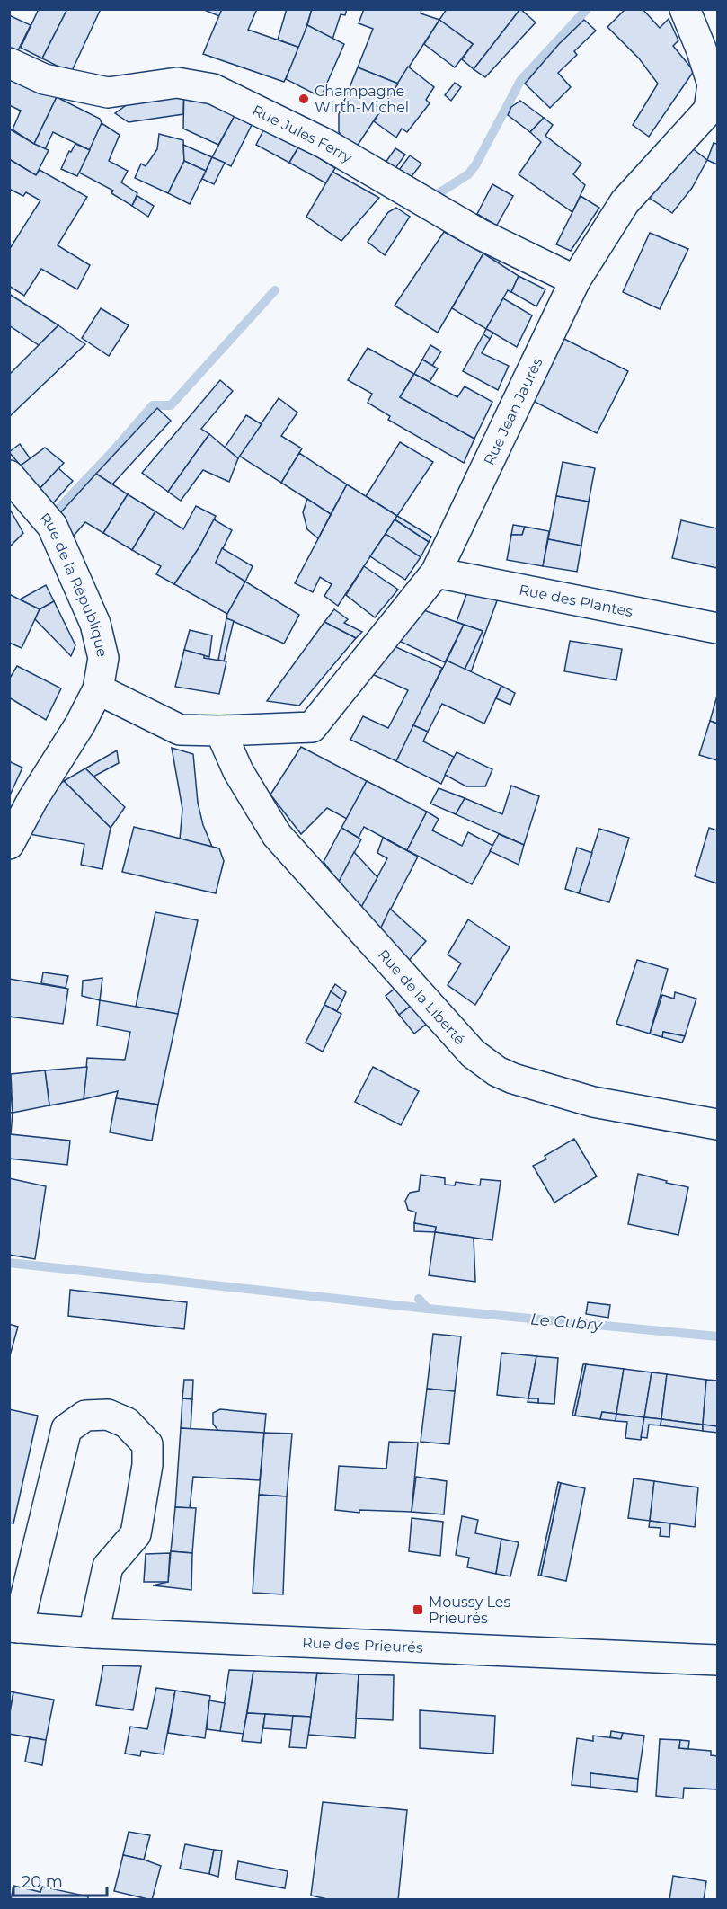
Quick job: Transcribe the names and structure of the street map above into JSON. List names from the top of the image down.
{
  "streets": {
    "street": [
      "Rue Jules Ferry",
      "Rue Jean Jaurès",
      "Rue de la République",
      "Rue des Plantes",
      "Rue de la Liberté",
      "Rue des Prieurés"
    ]
  },
  "crossings": [
    ["Rue Jules Ferry", "Rue Jean Jaurès"],
    ["Rue Jean Jaurès", "Rue de la République"],
    ["Rue Jean Jaurès", "Rue des Plantes"],
    ["Rue Jean Jaurès", "Rue de la Liberté"]
  ],
  "water": ["Le Cubry"],
  "places": {
    "other": ["Champagne Wirth-Michel"],
    "transit": ["Moussy Les Prieurés"]
  },
  "scale_bar": "20 m"
}
